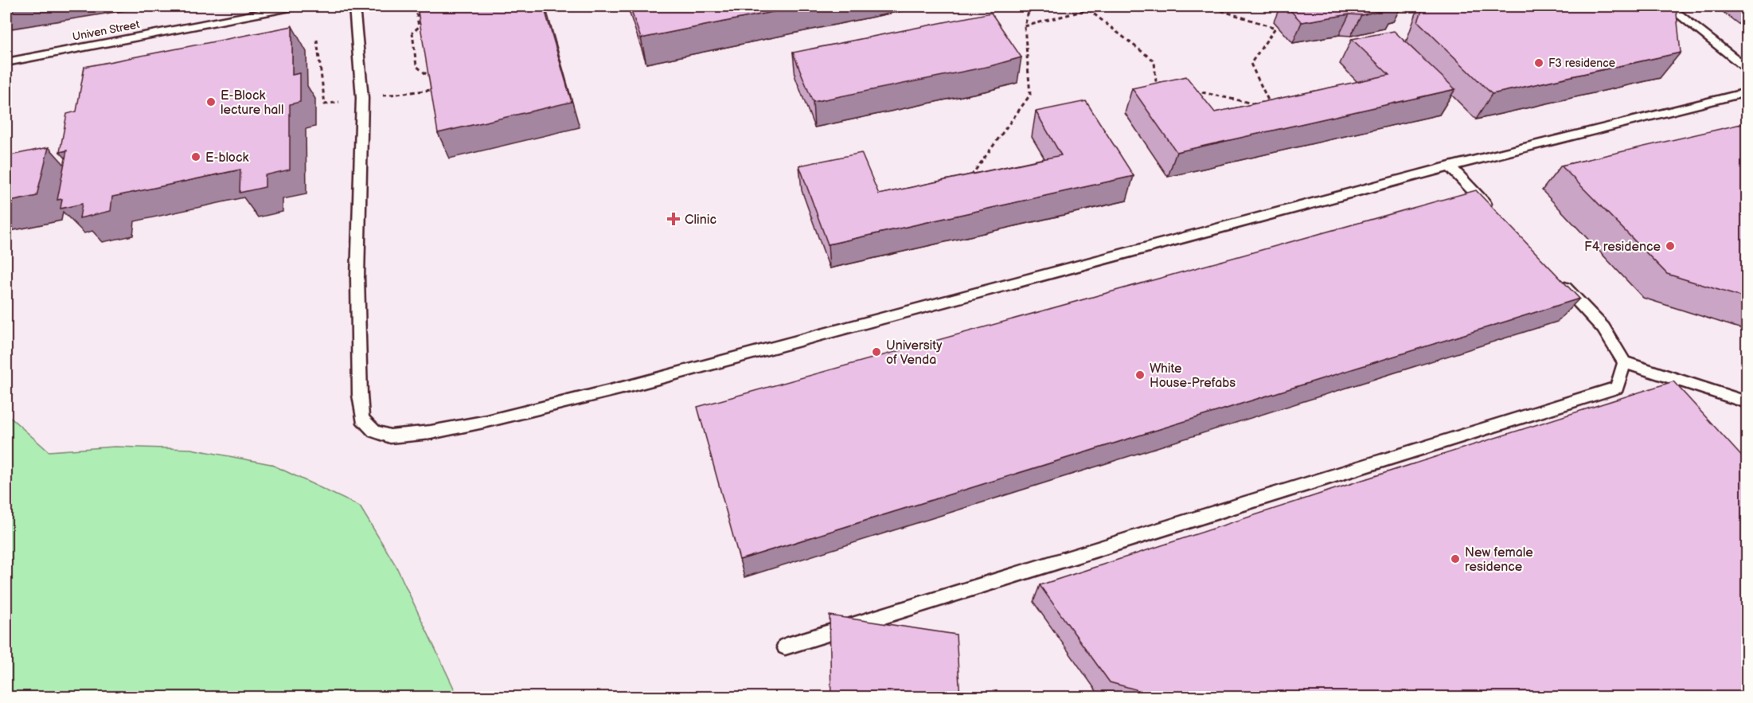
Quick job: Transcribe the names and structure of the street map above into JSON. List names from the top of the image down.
{
  "streets": {
    "lane": ["Univen Street"]
  },
  "places": {
    "other": [
      "F3 residence",
      "E-Block lecture hall",
      "E-block",
      "F4 residence",
      "University of Venda",
      "White House-Prefabs",
      "New female residence"
    ],
    "health": ["Clinic"]
  }
}
